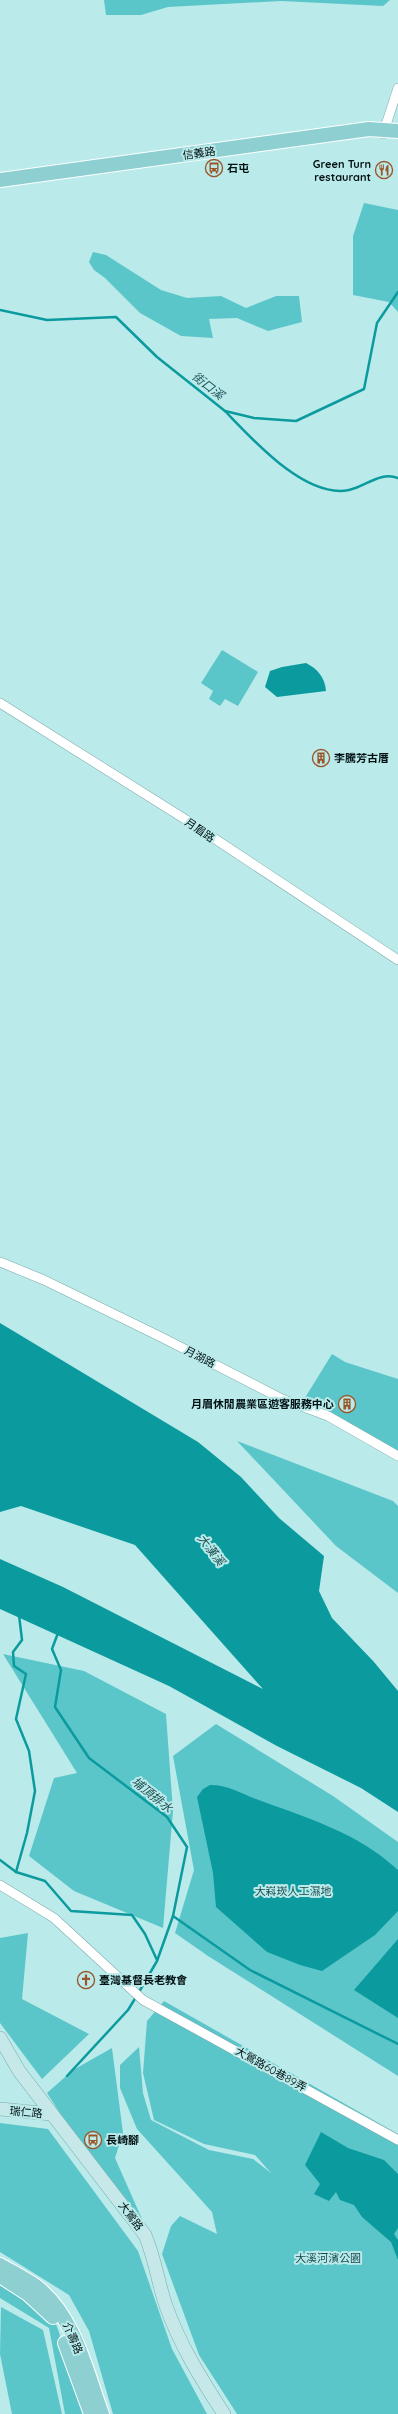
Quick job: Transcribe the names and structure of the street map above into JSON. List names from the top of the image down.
{
  "streets": {
    "main road": ["信義路", "介壽路"],
    "street": [
      "月眉路",
      "月湖路",
      "大鶯路60巷89弄",
      "瑞仁路",
      "大鶯路"
    ]
  },
  "crossings": [
    ["瑞仁路", "大鶯路"]
  ],
  "water": ["街口溪", "大漢溪", "埔頂排水"],
  "parks": ["大嵙崁人工濕地", "大溪河濱公園"],
  "places": {
    "bus stop": ["石屯", "長崎腳"],
    "restaurant": ["Green Turn restaurant"],
    "building": ["李騰芳古厝", "月眉休閒農業區遊客服務中心"],
    "church": ["臺灣基督長老教會"]
  }
}
